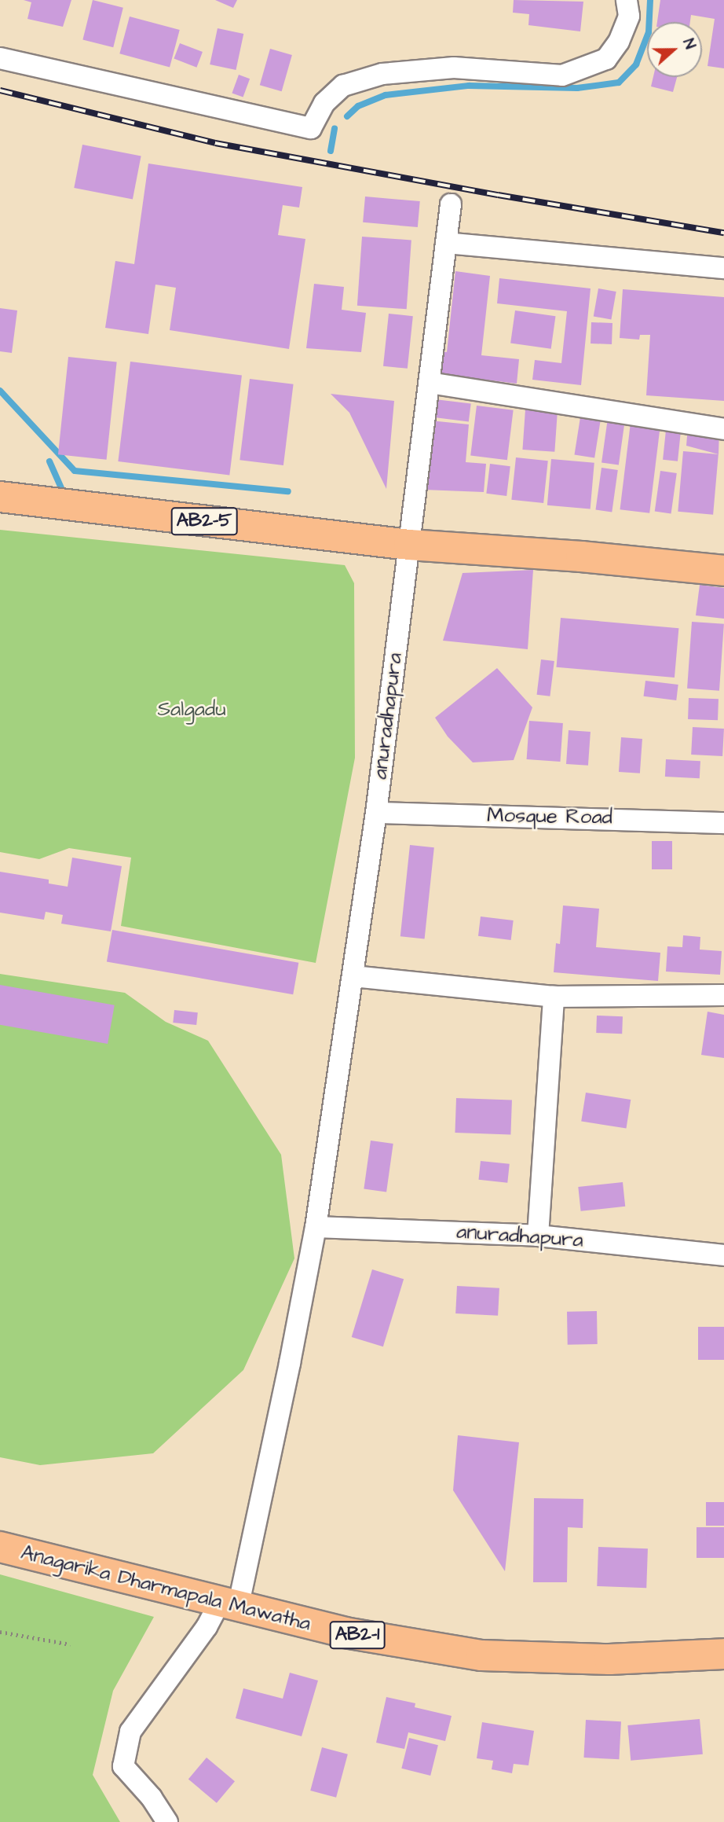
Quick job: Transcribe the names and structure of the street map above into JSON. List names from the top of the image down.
{
  "streets": {
    "main road": ["AB2-5", "Anagarika Dharmapala Mawatha", "AB2-1"],
    "street": ["anuradhapura", "Mosque Road"]
  },
  "crossings": [
    ["AB2-5", "anuradhapura"],
    ["anuradhapura", "Mosque Road"],
    ["anuradhapura", "Anagarika Dharmapala Mawatha"]
  ],
  "parks": ["Salgadu"],
  "north": "right"
}
